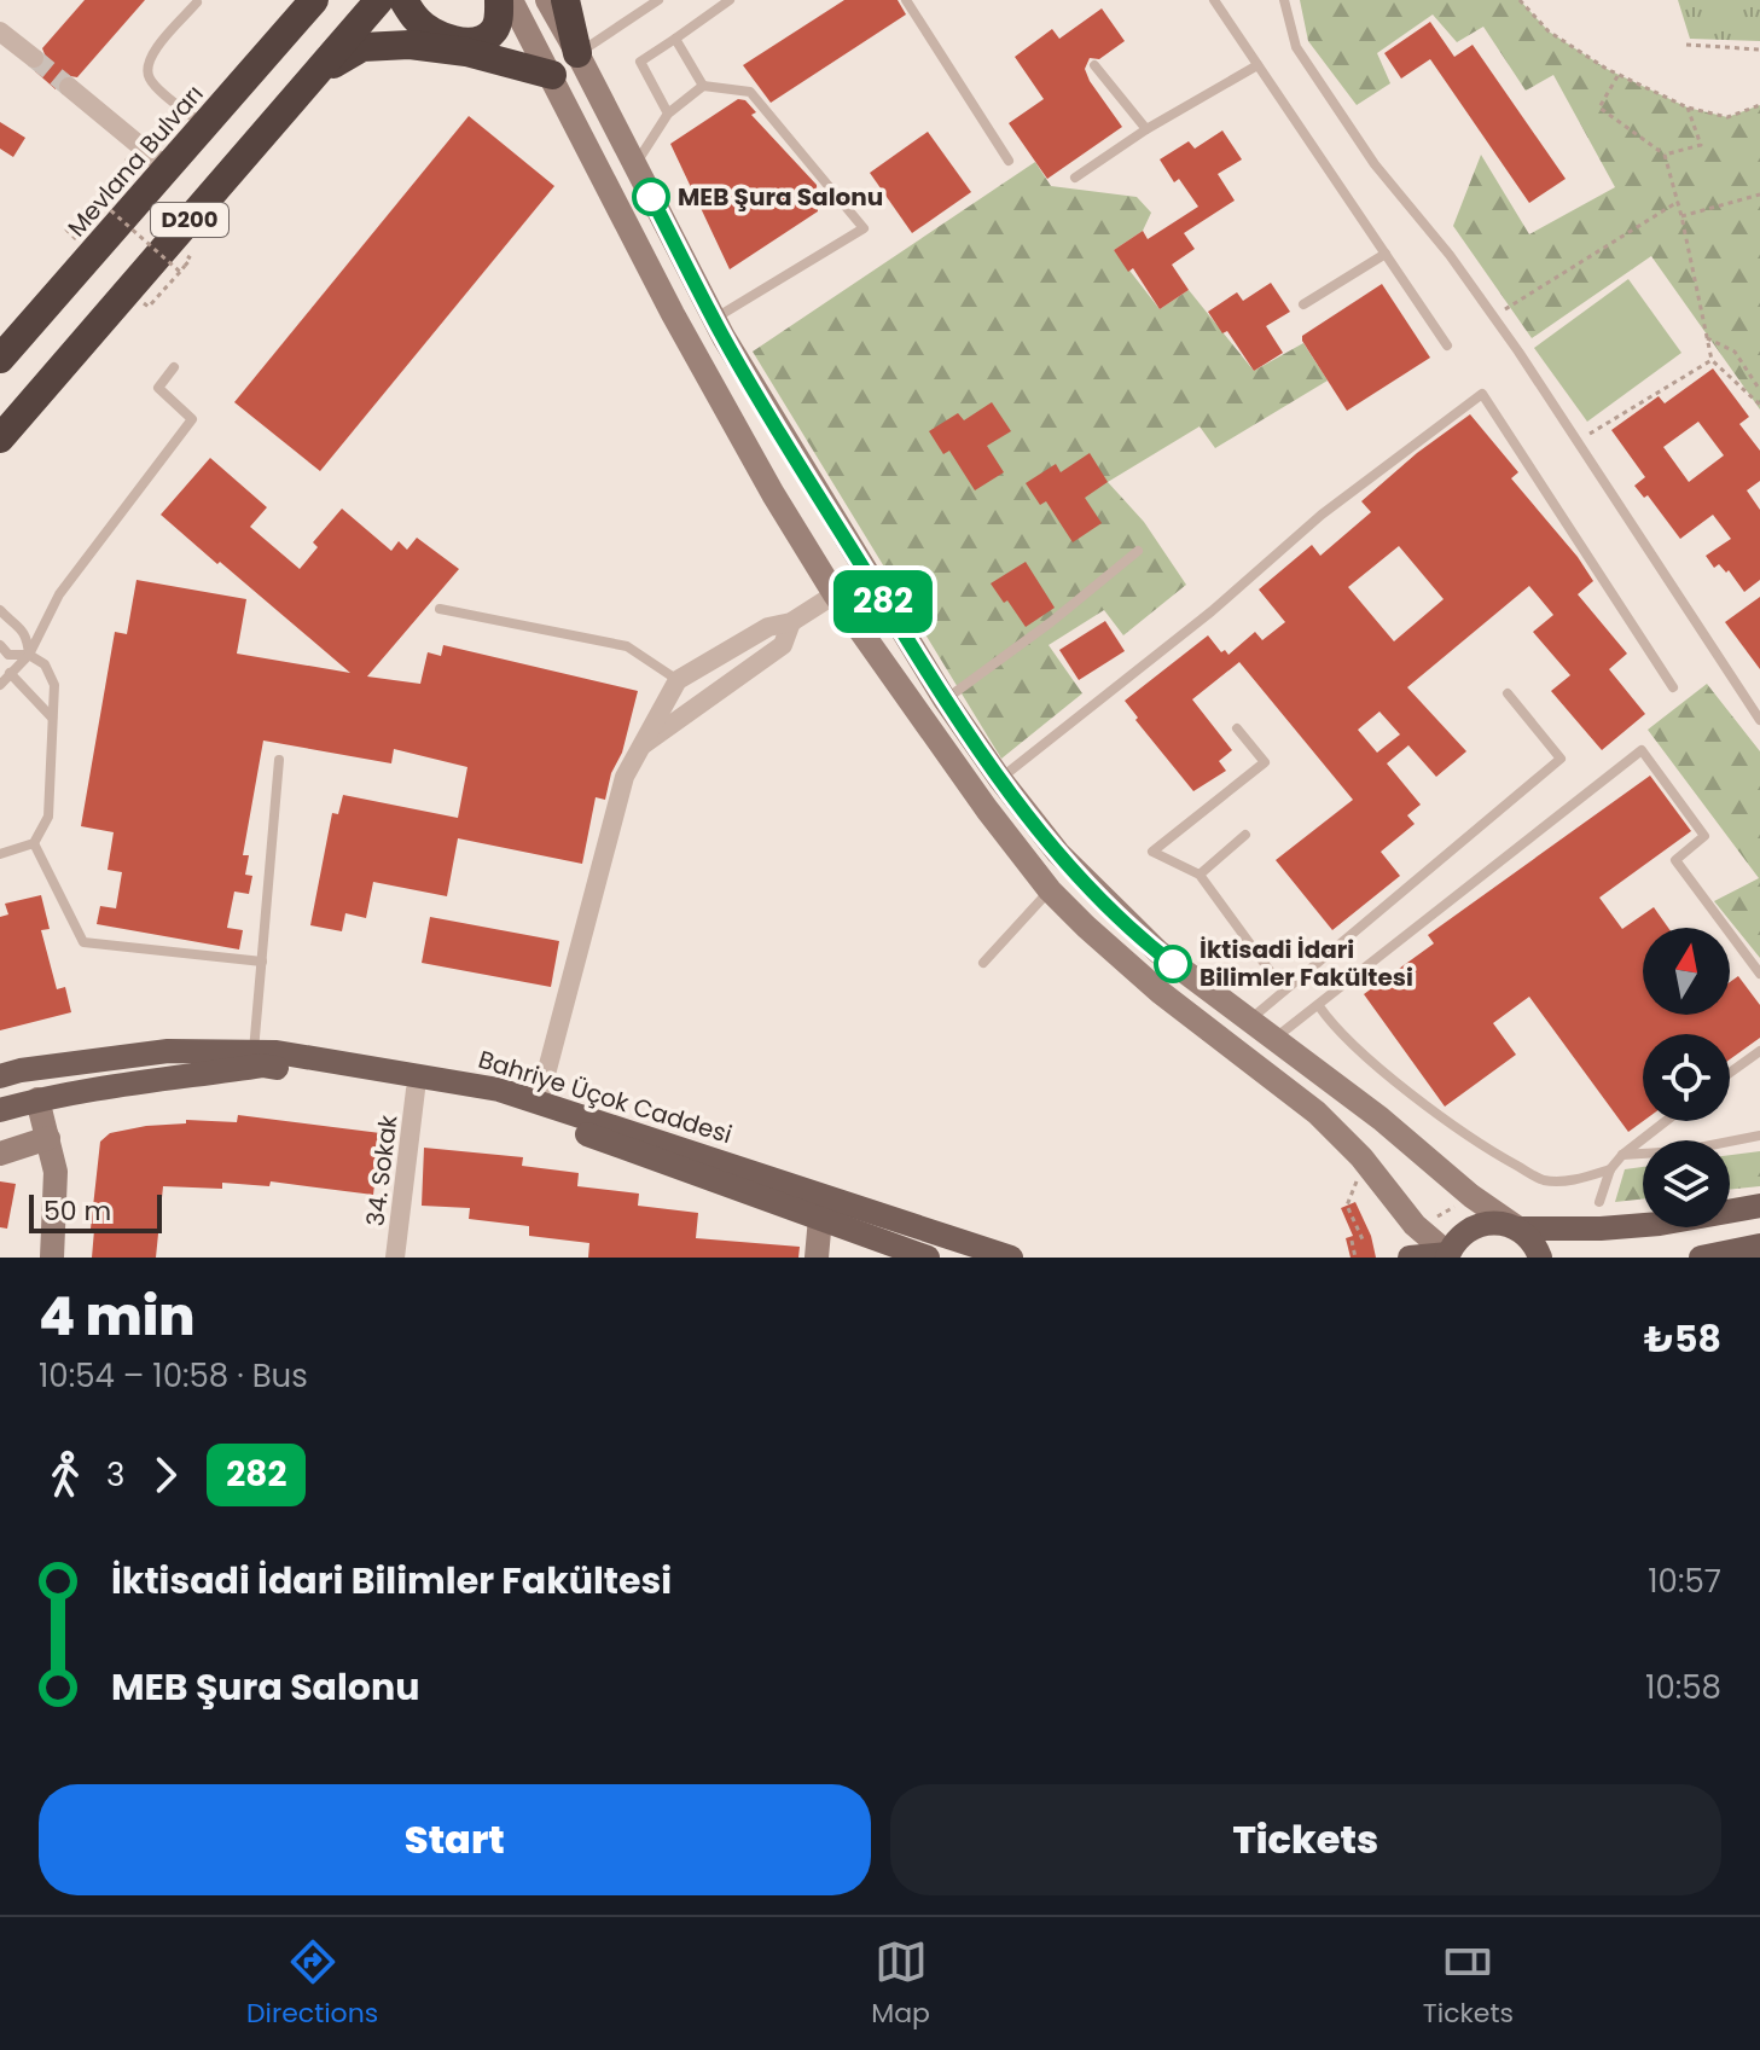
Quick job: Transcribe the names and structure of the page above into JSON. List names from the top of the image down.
{
  "streets": {
    "highway": ["Mevlana Bulvarı", "D200"],
    "main road": ["Bahriye Üçok Caddesi"],
    "street": ["34. Sokak"]
  },
  "crossings": [
    ["Bahriye Üçok Caddesi", "34. Sokak"]
  ],
  "places": ["MEB Şura Salonu", "İktisadi İdari Bilimler Fakültesi"],
  "lines": ["bus line 282"],
  "scale_bar": "50 m",
  "north": "top",
  "page": {
    "on_map": "282",
    "scale": "50 m",
    "heading": ["4 min", "10:54 – 10:58 · Bus", "₺58"],
    "legs": ["3", "282"],
    "list": [
      {
        "name": "İktisadi İdari Bilimler Fakültesi",
        "value": "10:57"
      },
      {
        "name": "MEB Şura Salonu",
        "value": "10:58"
      }
    ],
    "buttons": ["Start", "Tickets"],
    "tabs": ["Directions", "Map", "Tickets"]
  }
}
